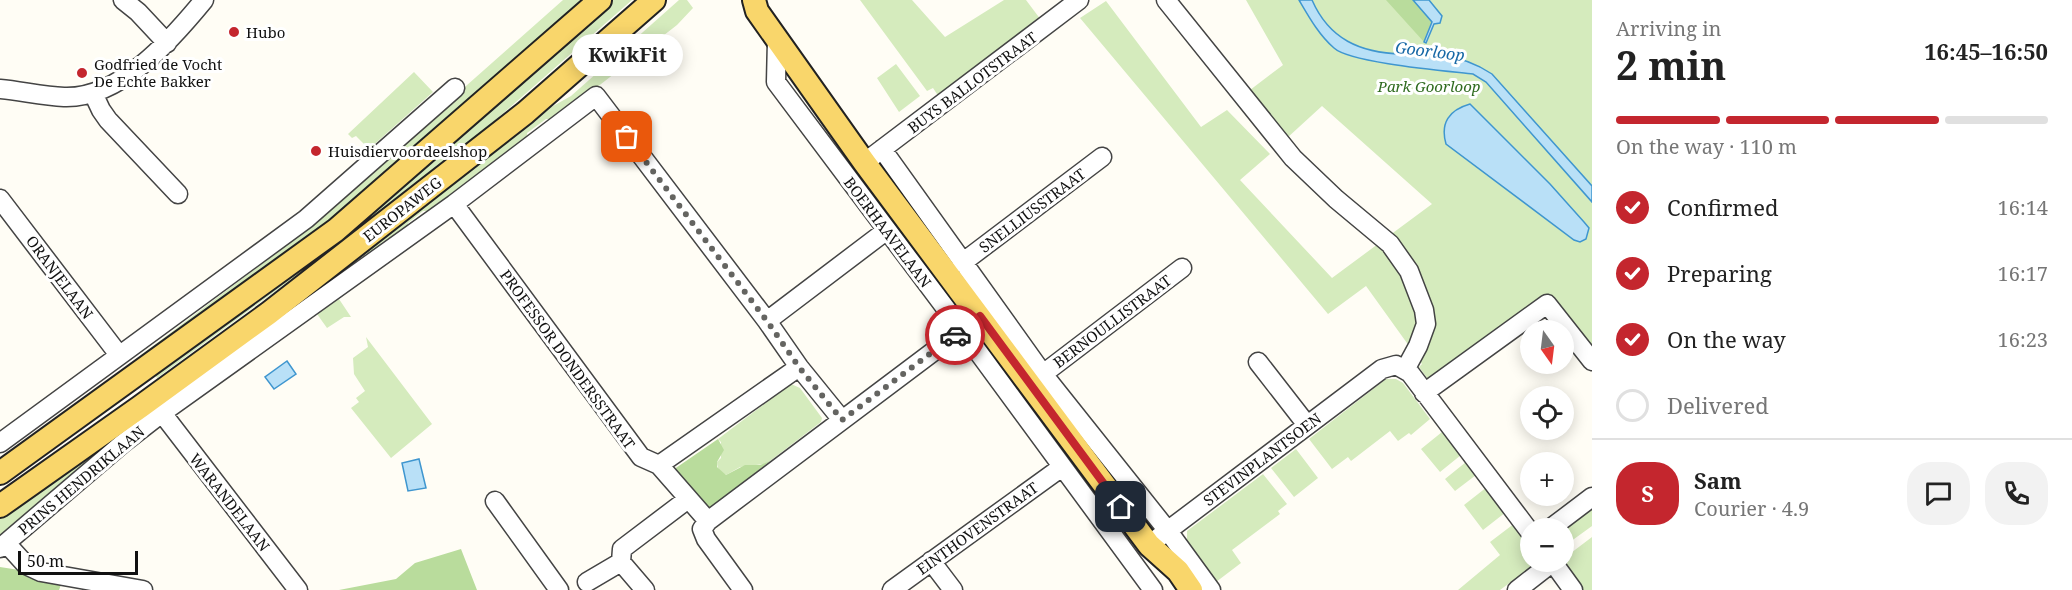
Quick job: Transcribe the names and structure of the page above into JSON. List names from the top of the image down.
{
  "streets": {
    "main road": ["EUROPAWEG", "BOERHAAVELAAN"],
    "street": [
      "BUYS BALLOTSTRAAT",
      "SNELLIUSSTRAAT",
      "ORANJELAAN",
      "BERNOULLISTRAAT",
      "PROFESSOR DONDERSSTRAAT",
      "STEVINPLANTSOEN",
      "PRINS HENDRIKLAAN",
      "WARANDELAAN",
      "EINTHOVENSTRAAT"
    ]
  },
  "crossings": [
    ["BUYS BALLOTSTRAAT", "BOERHAAVELAAN"],
    ["EUROPAWEG", "PROFESSOR DONDERSSTRAAT"],
    ["EUROPAWEG", "PRINS HENDRIKLAAN"],
    ["EUROPAWEG", "WARANDELAAN"],
    ["SNELLIUSSTRAAT", "BOERHAAVELAAN"],
    ["BOERHAAVELAAN", "BERNOULLISTRAAT"],
    ["BOERHAAVELAAN", "STEVINPLANTSOEN"],
    ["BOERHAAVELAAN", "EINTHOVENSTRAAT"],
    ["PRINS HENDRIKLAAN", "WARANDELAAN"]
  ],
  "water": ["Goorloop"],
  "parks": ["Park Goorloop"],
  "places": [
    "Hubo",
    "Godfried de Vocht De Echte Bakker",
    "KwikFit",
    "Huisdiervoordeelshop"
  ],
  "scale_bar": "50 m",
  "north": "bottom",
  "page": {
    "heading": ["2 min", "Arriving in", "16:45–16:50"],
    "panel": ["Sam", "Courier · 4.9"],
    "bubble": "KwikFit",
    "bar": "On the way · 110 m",
    "list": [
      ["Confirmed", "16:14"],
      ["Preparing", "16:17"],
      ["On the way", "16:23"],
      "Delivered"
    ],
    "map_buttons": ["+", "−"],
    "round": "S",
    "scale": "50 m"
  }
}
